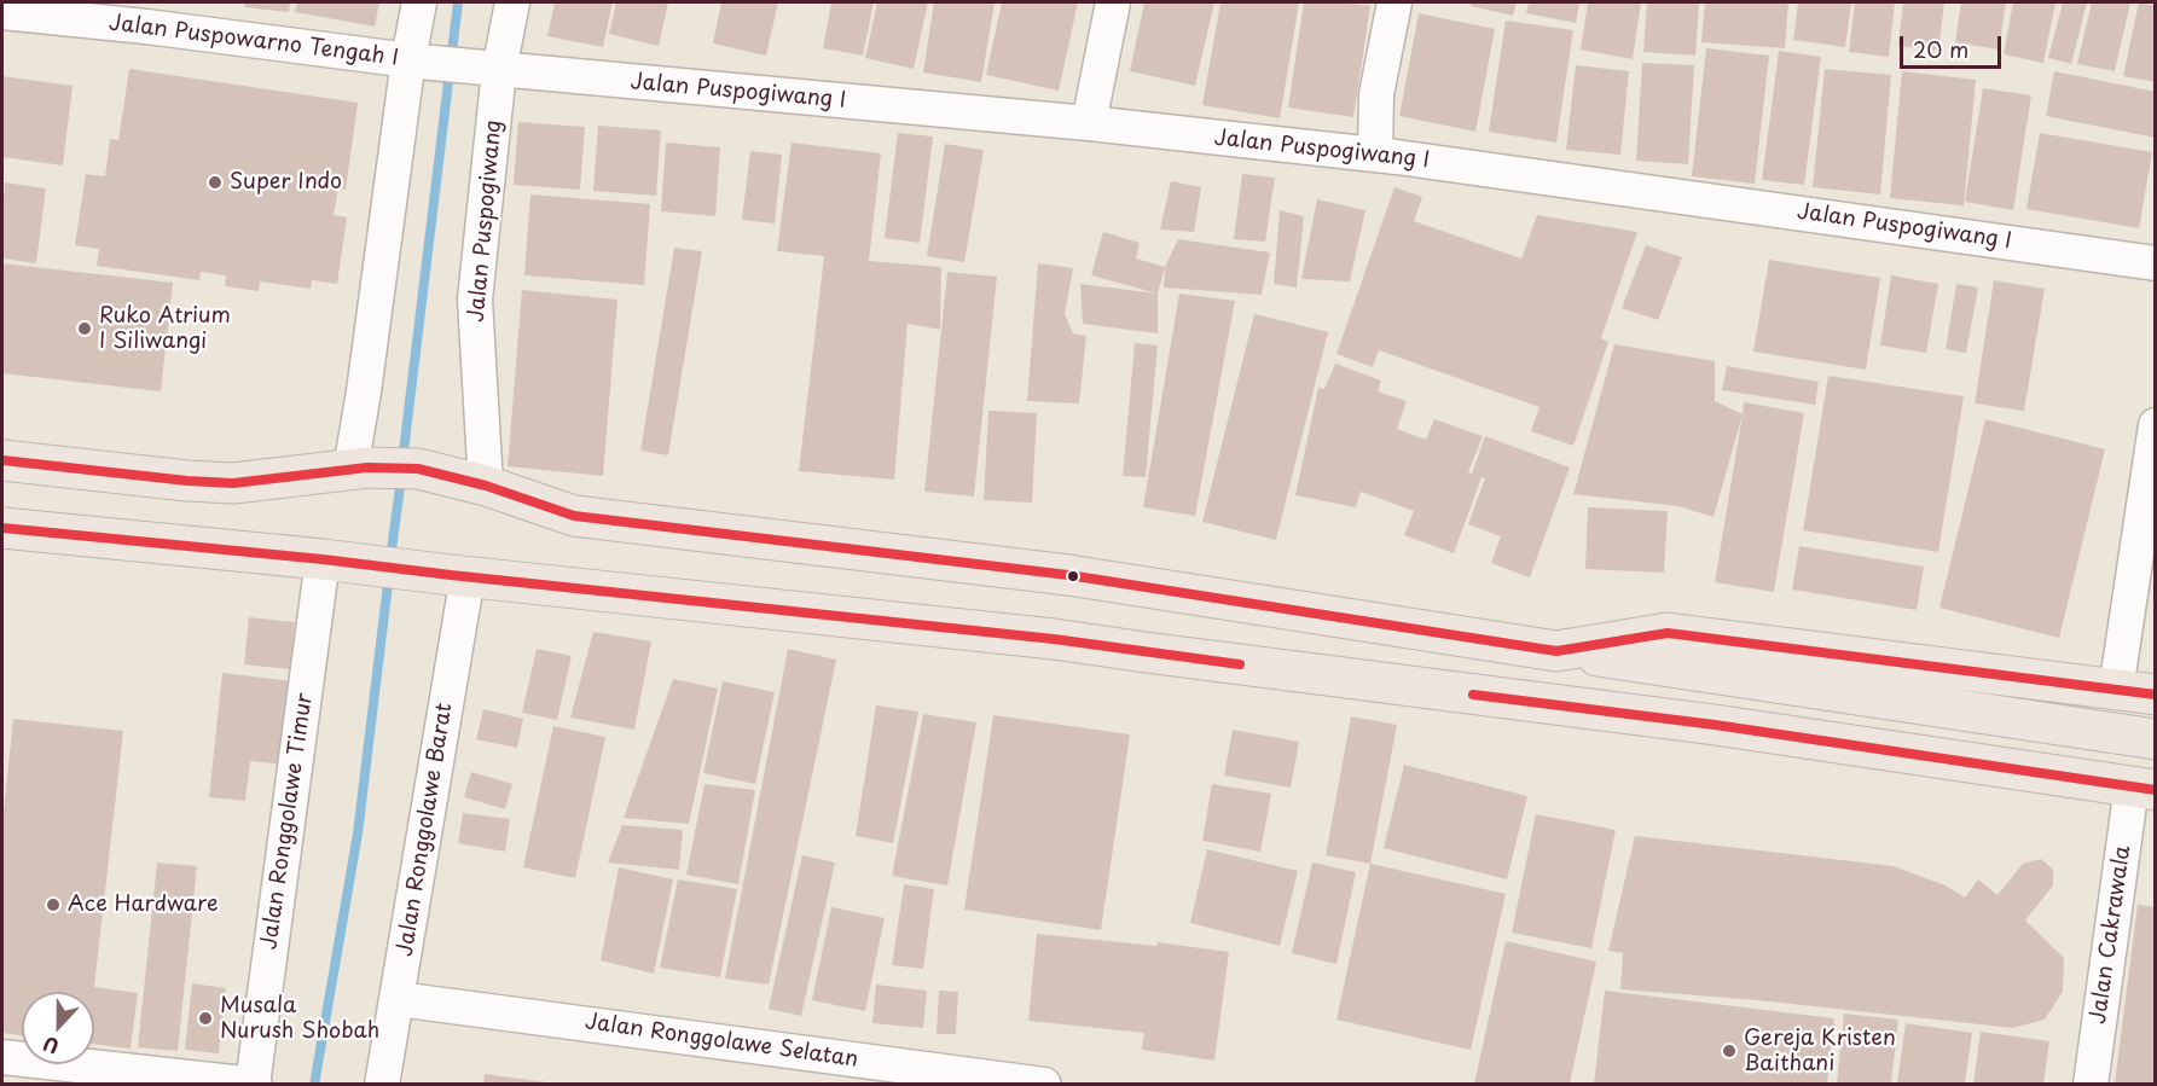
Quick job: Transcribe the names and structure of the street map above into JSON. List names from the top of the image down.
{
  "streets": {
    "street": [
      "Jalan Puspowarno Tengah I",
      "Jalan Puspogiwang I",
      "Jalan Puspogiwang",
      "Jalan Ronggolawe Timur",
      "Jalan Ronggolawe Barat",
      "Jalan Cakrawala",
      "Jalan Ronggolawe Selatan"
    ]
  },
  "crossings": [
    ["Jalan Puspowarno Tengah I", "Jalan Puspogiwang I"],
    ["Jalan Puspowarno Tengah I", "Jalan Puspogiwang"],
    ["Jalan Puspogiwang I", "Jalan Puspogiwang"],
    ["Jalan Ronggolawe Barat", "Jalan Ronggolawe Selatan"]
  ],
  "places": [
    "Super Indo",
    "Ruko Atrium I Siliwangi",
    "Ace Hardware",
    "Musala Nurush Shobah",
    "Gereja Kristen Baithani"
  ],
  "scale_bar": "20 m",
  "north": "bottom"
}
